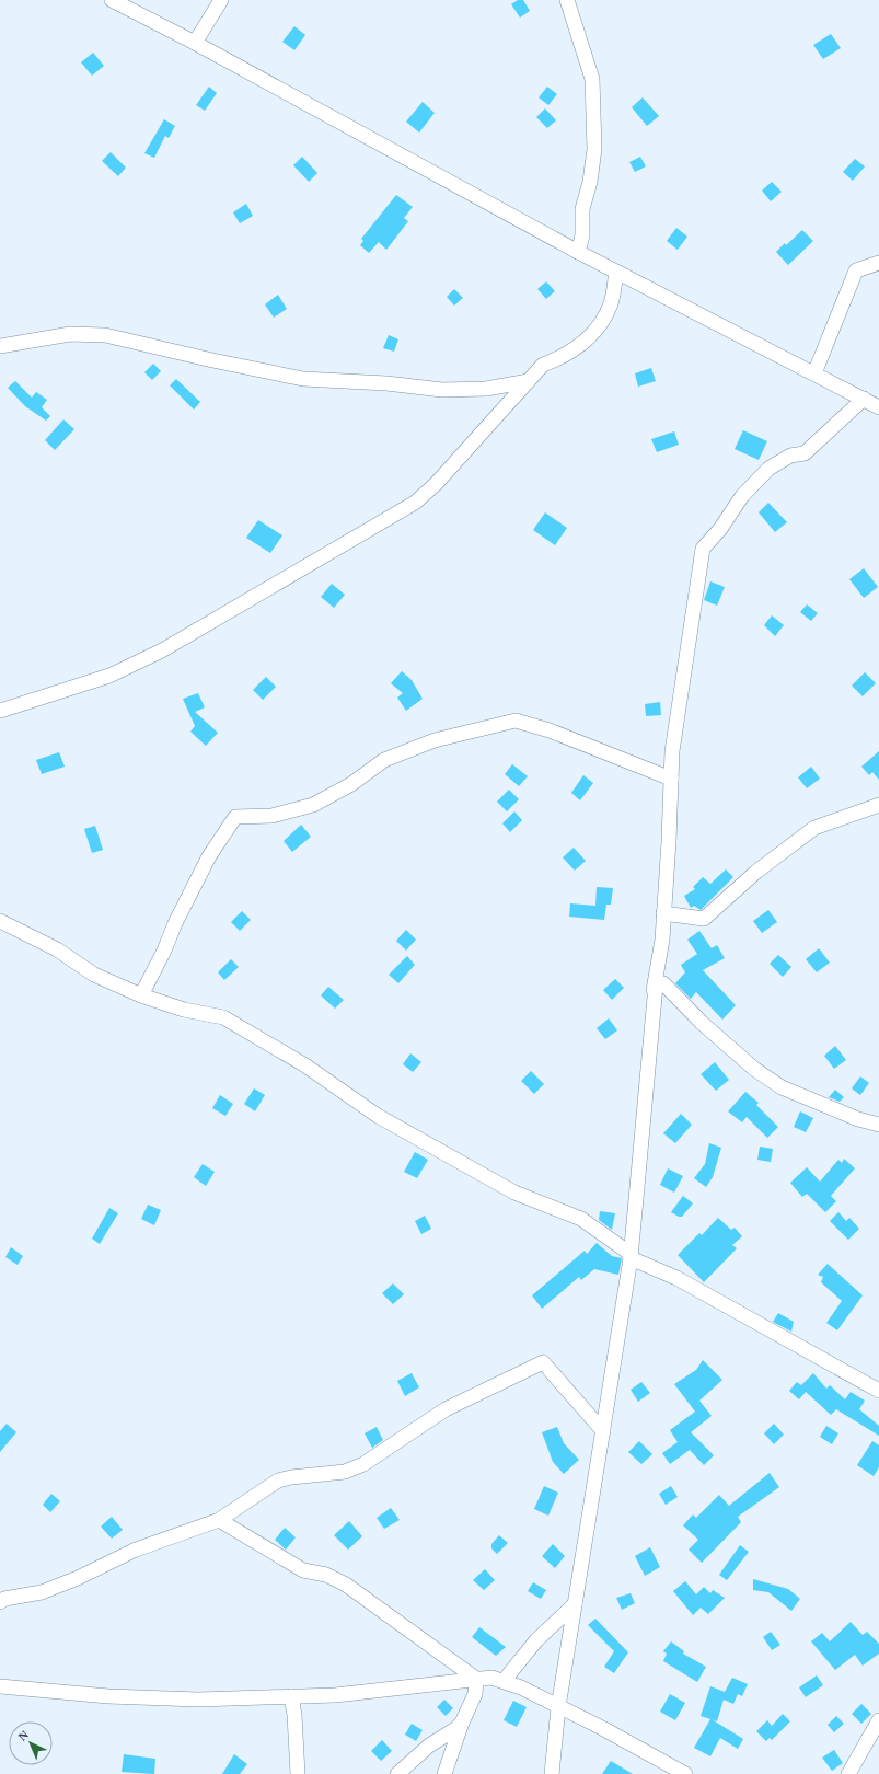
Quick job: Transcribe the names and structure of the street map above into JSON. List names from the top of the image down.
{
  "north": "top left"
}
